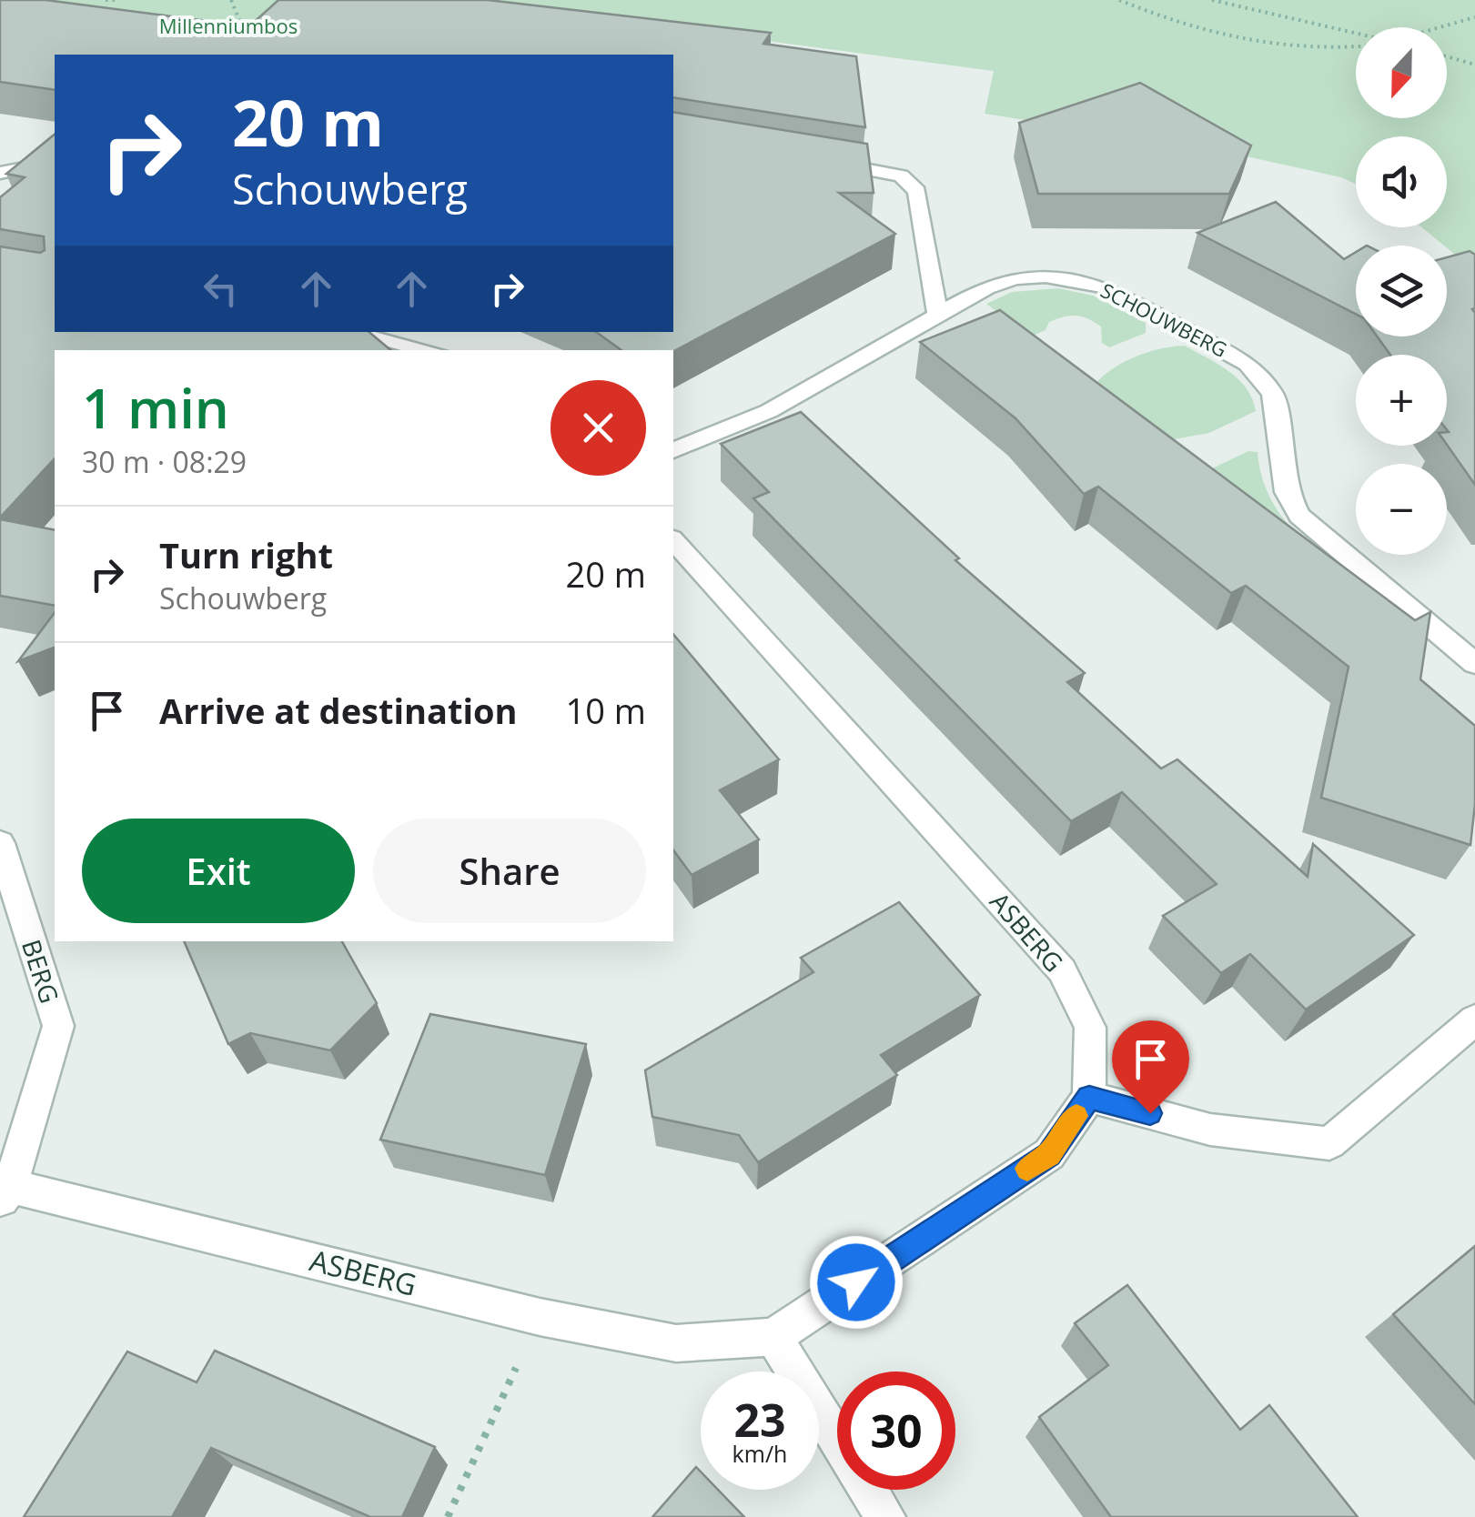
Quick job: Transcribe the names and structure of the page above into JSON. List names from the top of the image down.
{
  "streets": {
    "street": ["SCHOUWBERG", "ASBERG", "BERG"]
  },
  "crossings": [
    ["ASBERG", "BERG"]
  ],
  "parks": ["Millenniumbos"],
  "north": "bottom",
  "page": {
    "map_buttons": ["+", "−"],
    "turn": ["20 m", "Schouwberg"],
    "heading": ["1 min", "30 m · 08:29"],
    "list": [
      {
        "name": "Turn right",
        "note": "Schouwberg",
        "value": "20 m"
      },
      {
        "name": "Arrive at destination",
        "value": "10 m"
      }
    ],
    "buttons": ["Exit", "Share"],
    "speed": "23 km/h",
    "limit": "30"
  }
}
